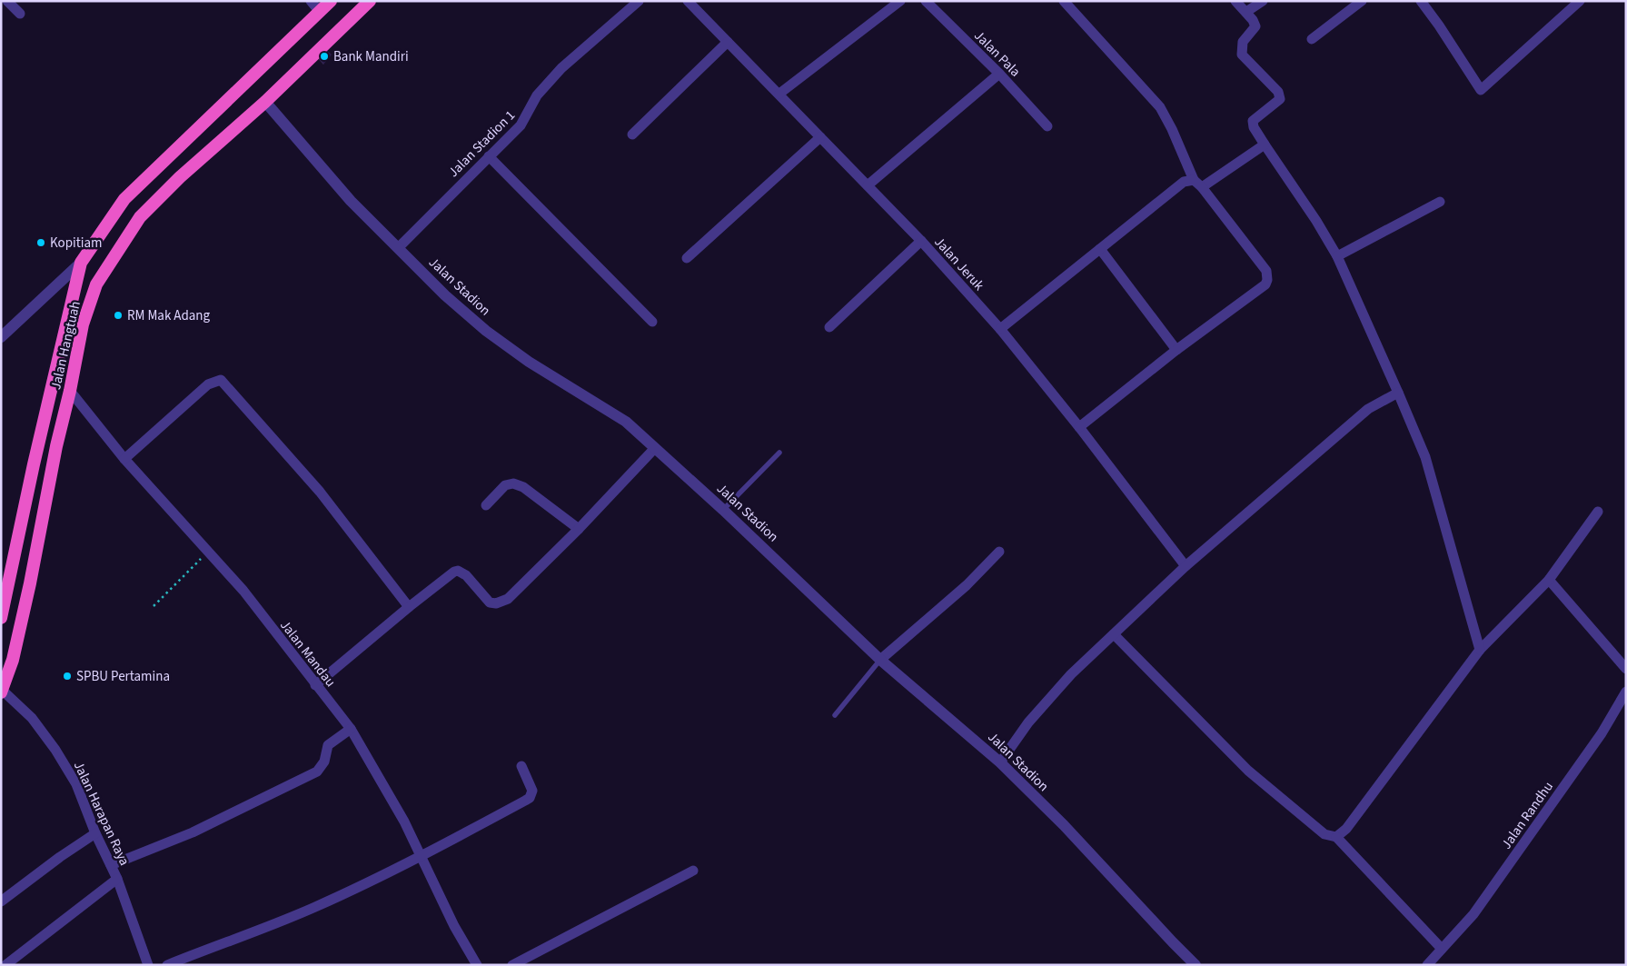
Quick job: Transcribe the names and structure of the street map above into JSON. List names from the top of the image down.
{
  "streets": {
    "highway": ["Jalan Hangtuah"],
    "street": [
      "Jalan Pala",
      "Jalan Stadion 1",
      "Jalan Jeruk",
      "Jalan Stadion",
      "Jalan Mandau",
      "Jalan Harapan Raya",
      "Jalan Randhu"
    ]
  },
  "crossings": [
    ["Jalan Stadion 1", "Jalan Stadion"],
    ["Jalan Stadion", "Jalan Hangtuah"],
    ["Jalan Hangtuah", "Jalan Mandau"],
    ["Jalan Hangtuah", "Jalan Harapan Raya"]
  ],
  "places": [
    "Bank Mandiri",
    "Kopitiam",
    "RM Mak Adang",
    "SPBU Pertamina"
  ]
}
